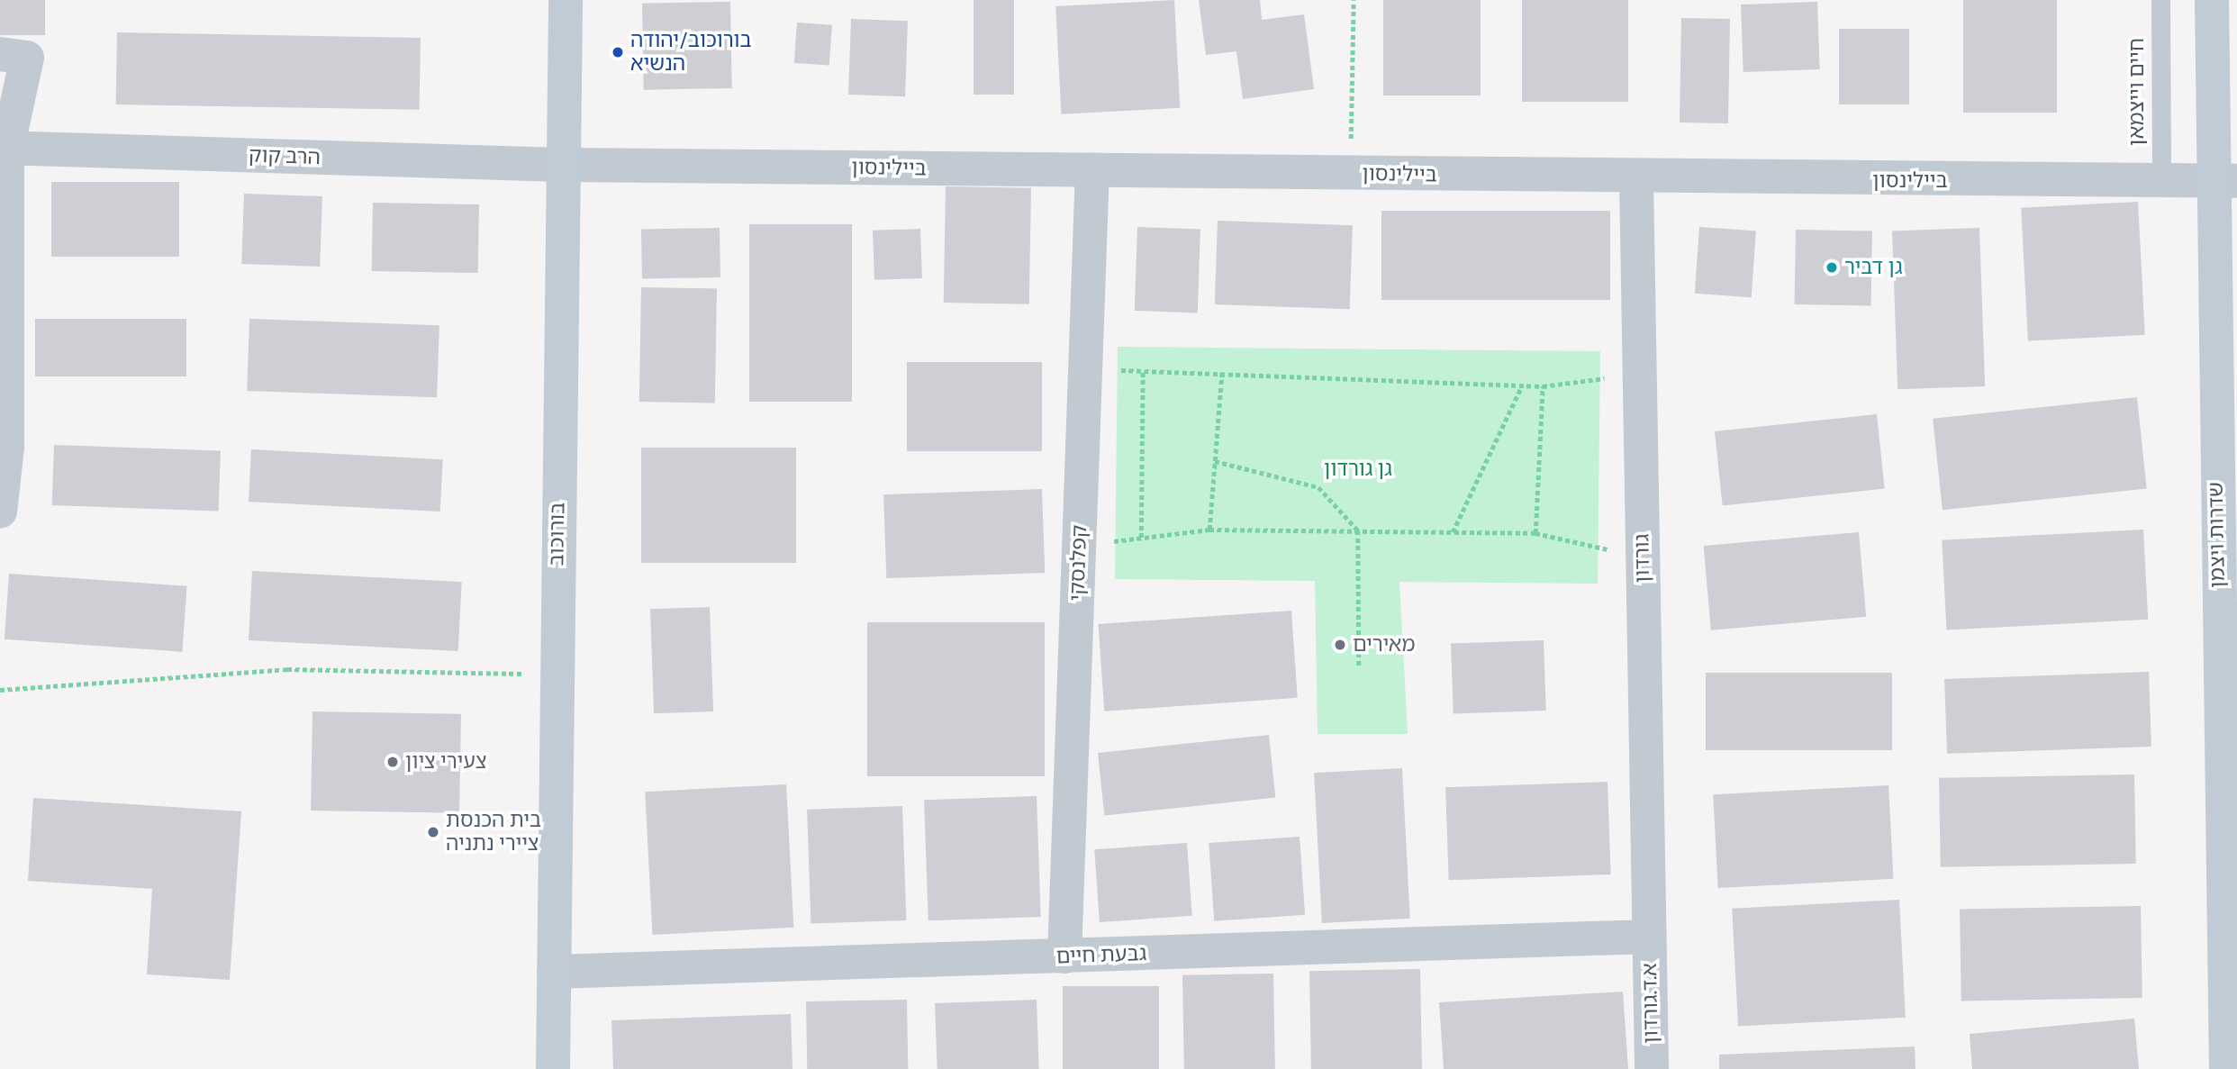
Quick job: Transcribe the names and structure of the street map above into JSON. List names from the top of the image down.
{
  "streets": {
    "street": [
      "הרב קוק",
      "ביילינסון",
      "בורוכוב",
      "שדרות ויצמן",
      "גורדון",
      "קפלנסקי",
      "גבעת חיים",
      "א.ד.גורדון"
    ],
    "lane": ["חיים וייצמאן"]
  },
  "crossings": [
    ["חיים וייצמאן", "ביילינסון"],
    ["הרב קוק", "ביילינסון"],
    ["הרב קוק", "בורוכוב"],
    ["ביילינסון", "בורוכוב"],
    ["ביילינסון", "שדרות ויצמן"],
    ["ביילינסון", "גורדון"],
    ["ביילינסון", "קפלנסקי"],
    ["בורוכוב", "גבעת חיים"],
    ["גורדון", "גבעת חיים"],
    ["גורדון", "א.ד.גורדון"],
    ["קפלנסקי", "גבעת חיים"],
    ["גבעת חיים", "א.ד.גורדון"]
  ],
  "parks": ["גן גורדון"],
  "places": [
    "בורוכוב/יהודה הנשיא",
    "גן דביר",
    "מאירים",
    "צעירי ציון",
    "בית הכנסת ציירי נתניה"
  ]
}
